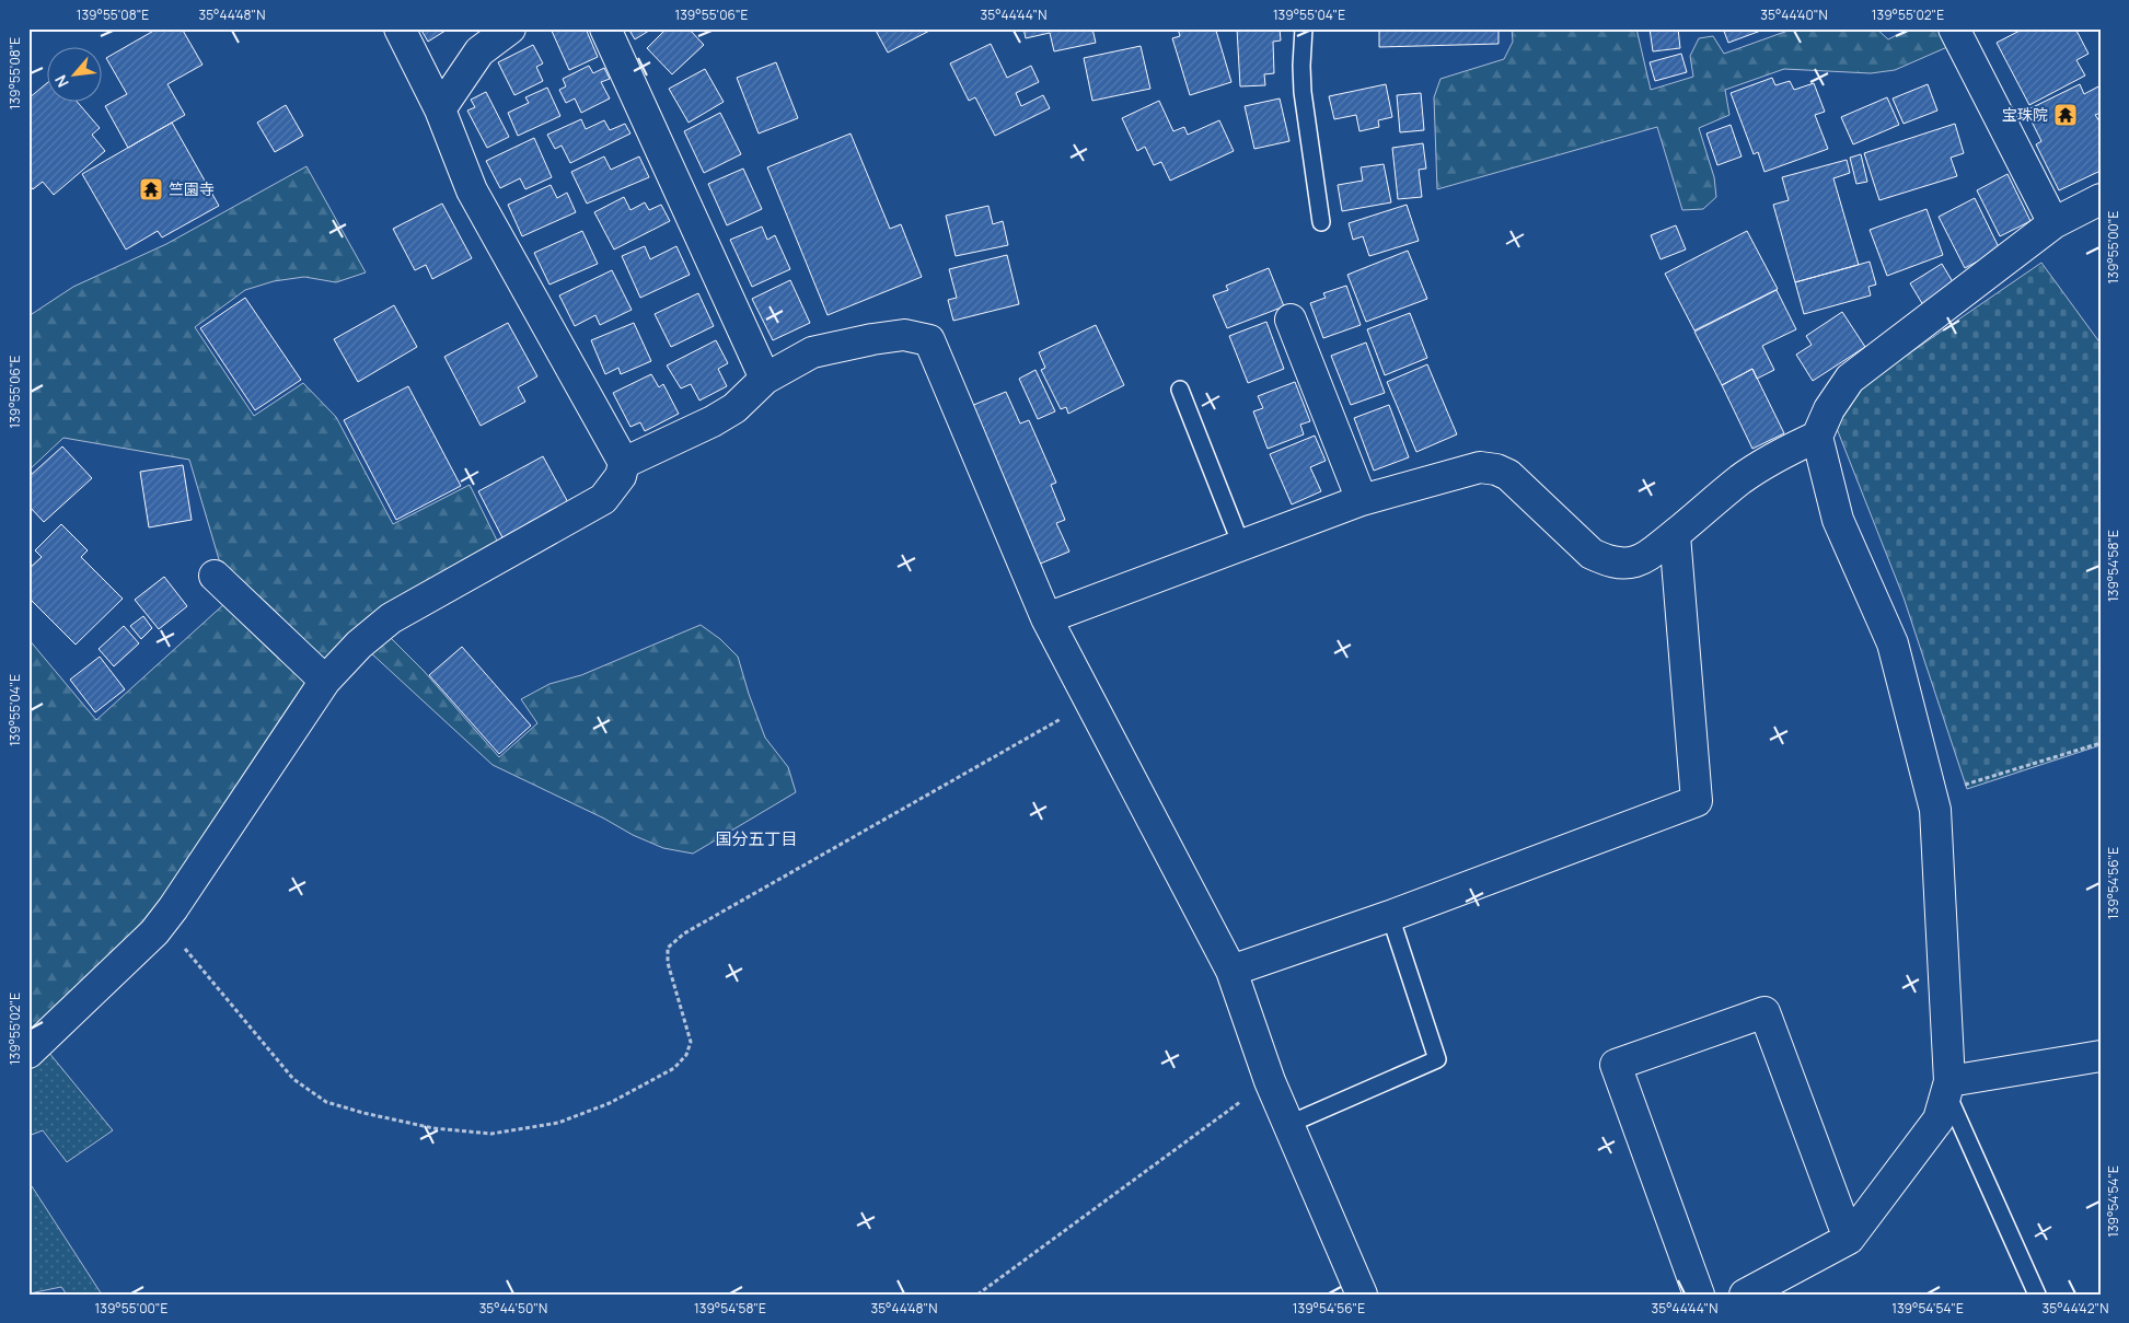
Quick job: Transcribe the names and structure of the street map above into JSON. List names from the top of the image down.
{
  "districts": ["国分五丁目"],
  "places": {
    "temple": ["宝珠院", "竺園寺"]
  },
  "north": "bottom left",
  "coordinates": [
    "139°55'08\"E",
    "35°44'48\"N",
    "139°55'06\"E",
    "35°44'44\"N",
    "139°55'04\"E",
    "35°44'40\"N",
    "139°55'02\"E",
    "139°55'00\"E",
    "139°54'58\"E",
    "139°54'56\"E",
    "139°54'54\"E",
    "35°44'50\"N",
    "35°44'42\"N"
  ]
}
